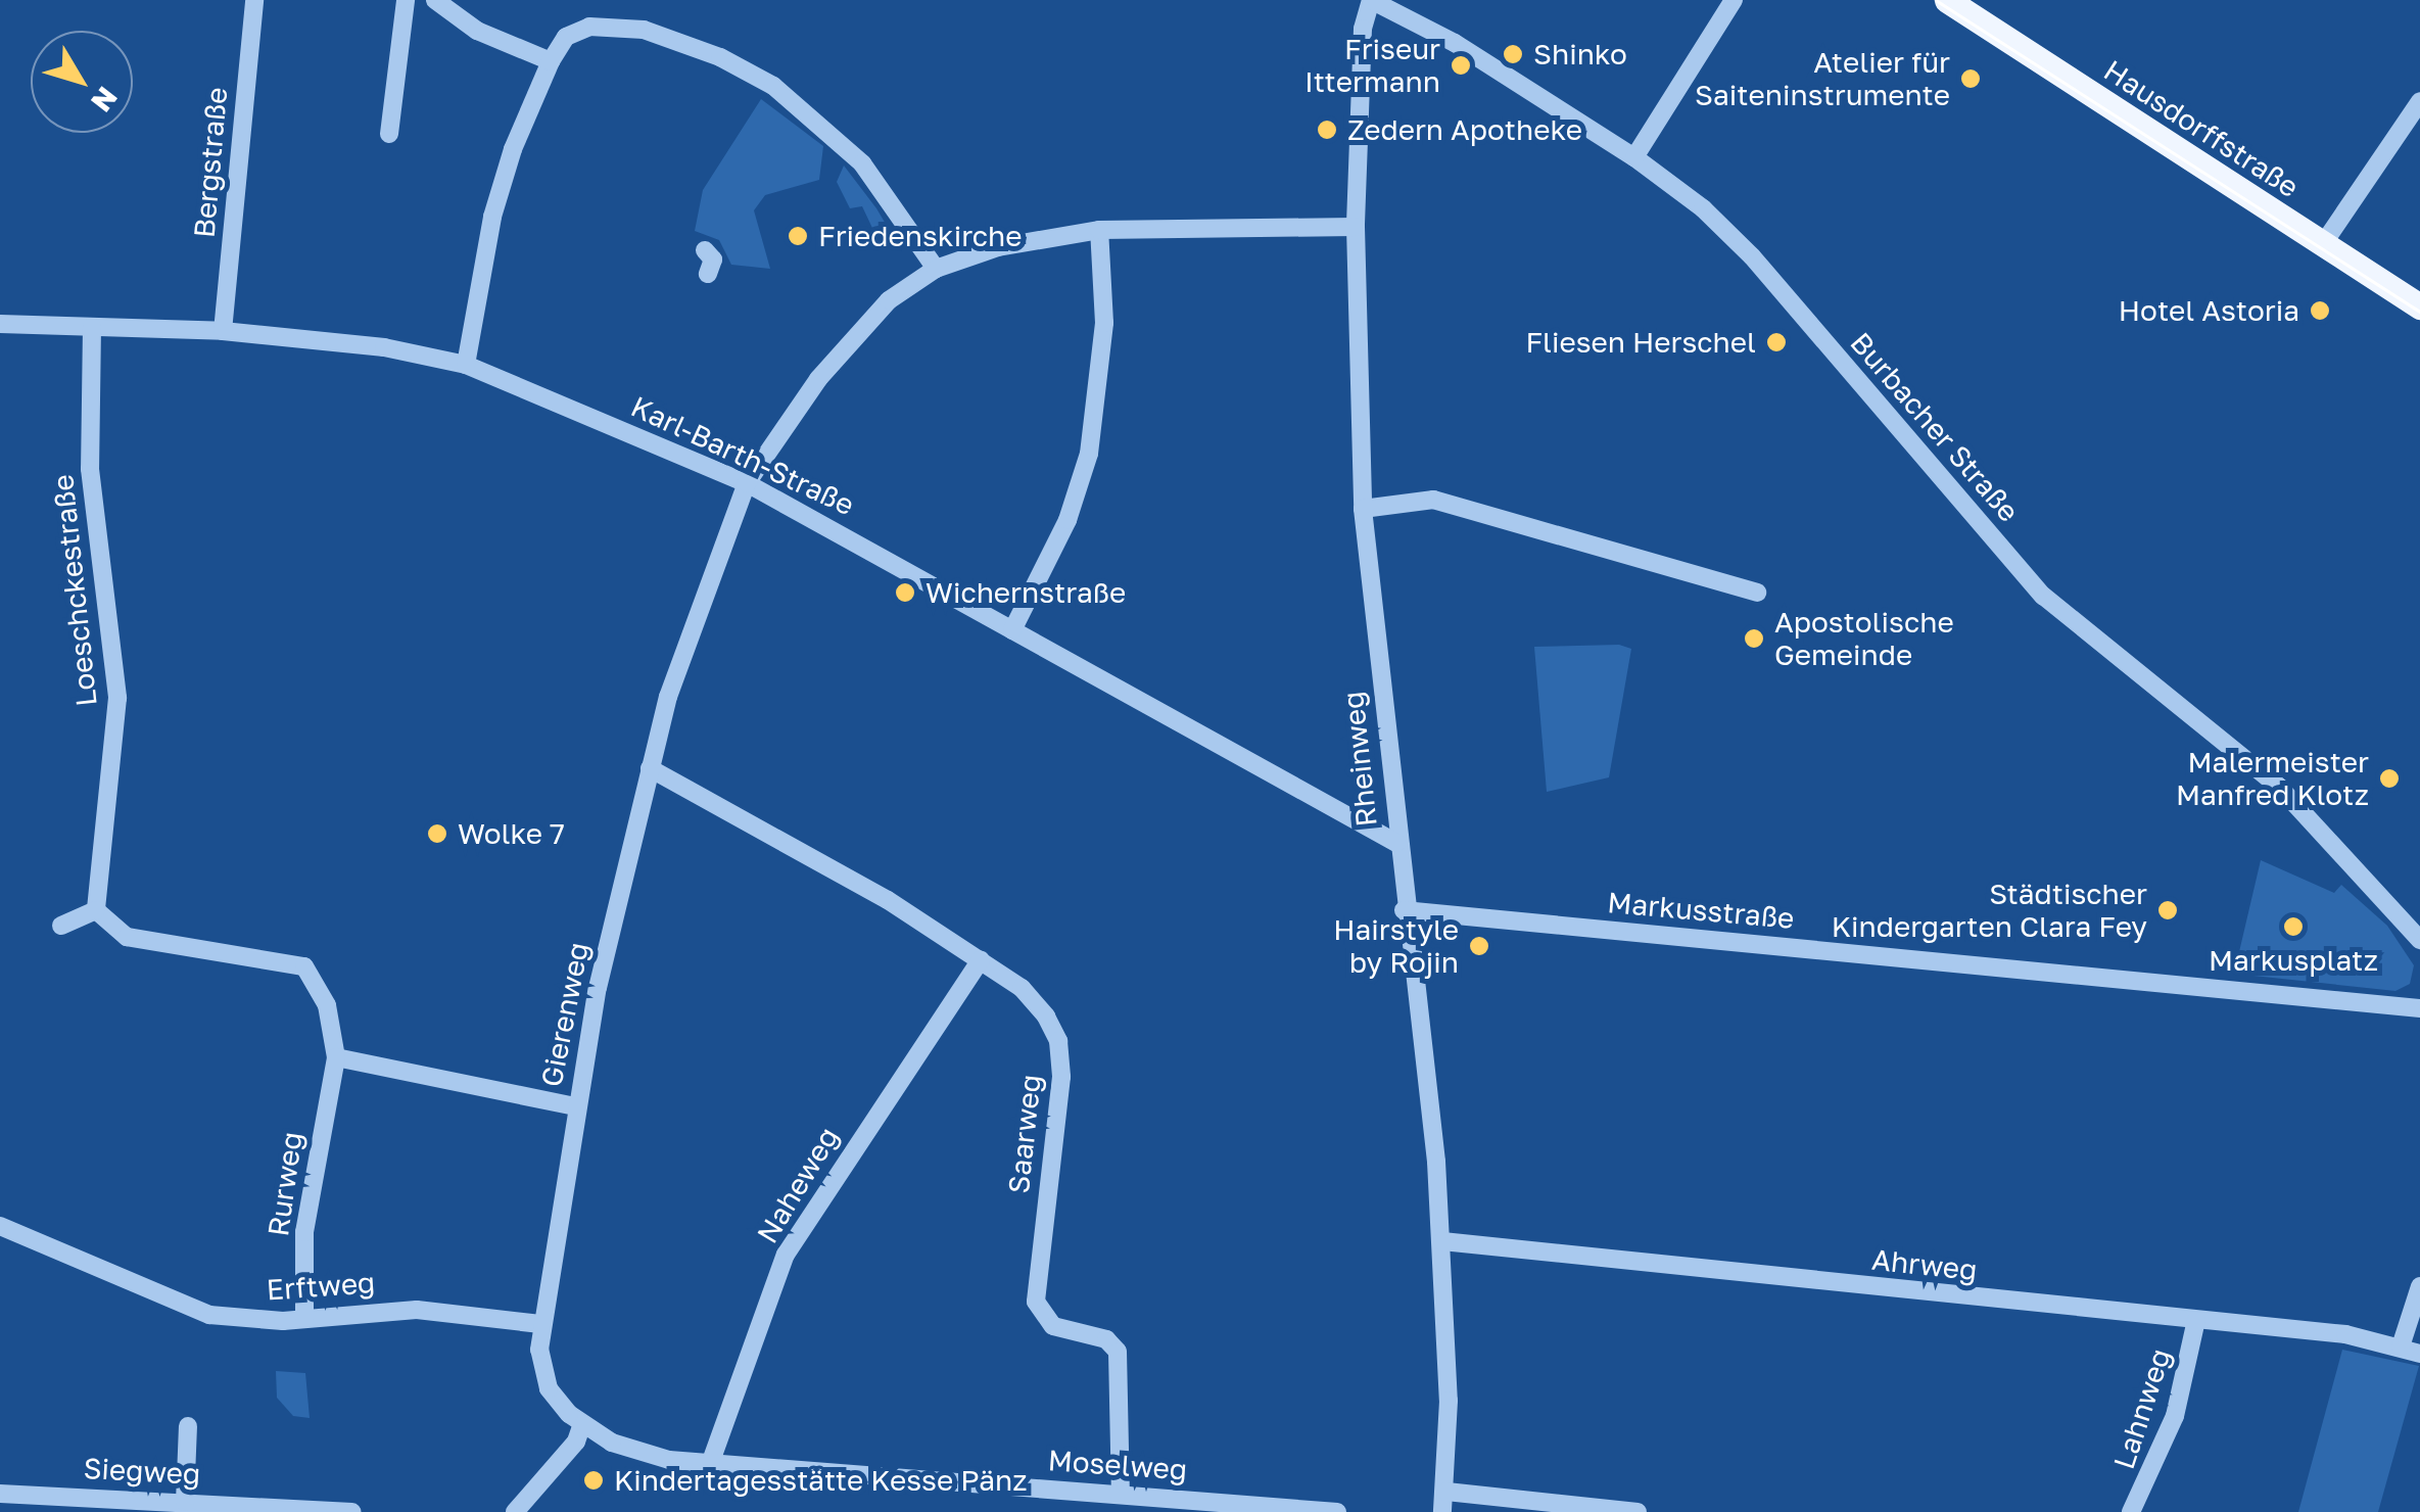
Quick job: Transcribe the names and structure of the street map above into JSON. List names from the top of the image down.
{
  "streets": {
    "main road": ["Hausdorffstraße"],
    "street": [
      "Bergstraße",
      "Burbacher Straße",
      "Karl-Barth-Straße",
      "Loeschckestraße",
      "Rheinweg",
      "Markusstraße",
      "Gierenweg",
      "Saarweg",
      "Rurweg",
      "Naheweg",
      "Ahrweg",
      "Erftweg",
      "Lahnweg",
      "Moselweg",
      "Siegweg"
    ]
  },
  "crossings": [
    ["Bergstraße", "Karl-Barth-Straße"],
    ["Burbacher Straße", "Rheinweg"],
    ["Karl-Barth-Straße", "Loeschckestraße"],
    ["Karl-Barth-Straße", "Rheinweg"],
    ["Karl-Barth-Straße", "Gierenweg"],
    ["Loeschckestraße", "Rurweg"],
    ["Rheinweg", "Markusstraße"],
    ["Rheinweg", "Ahrweg"],
    ["Gierenweg", "Saarweg"],
    ["Gierenweg", "Naheweg"],
    ["Gierenweg", "Erftweg"],
    ["Gierenweg", "Moselweg"],
    ["Saarweg", "Naheweg"],
    ["Saarweg", "Moselweg"],
    ["Rurweg", "Erftweg"],
    ["Naheweg", "Moselweg"],
    ["Ahrweg", "Lahnweg"]
  ],
  "places": [
    "Shinko",
    "Friseur Ittermann",
    "Atelier für Saiteninstrumente",
    "Zedern Apotheke",
    "Friedenskirche",
    "Hotel Astoria",
    "Fliesen Herschel",
    "Wichernstraße",
    "Apostolische Gemeinde",
    "Malermeister Manfred Klotz",
    "Wolke 7",
    "Städtischer Kindergarten Clara Fey",
    "Markusplatz",
    "Hairstyle by Rojin",
    "Kindertagesstätte Kesse Pänz"
  ],
  "north": "bottom right"
}
